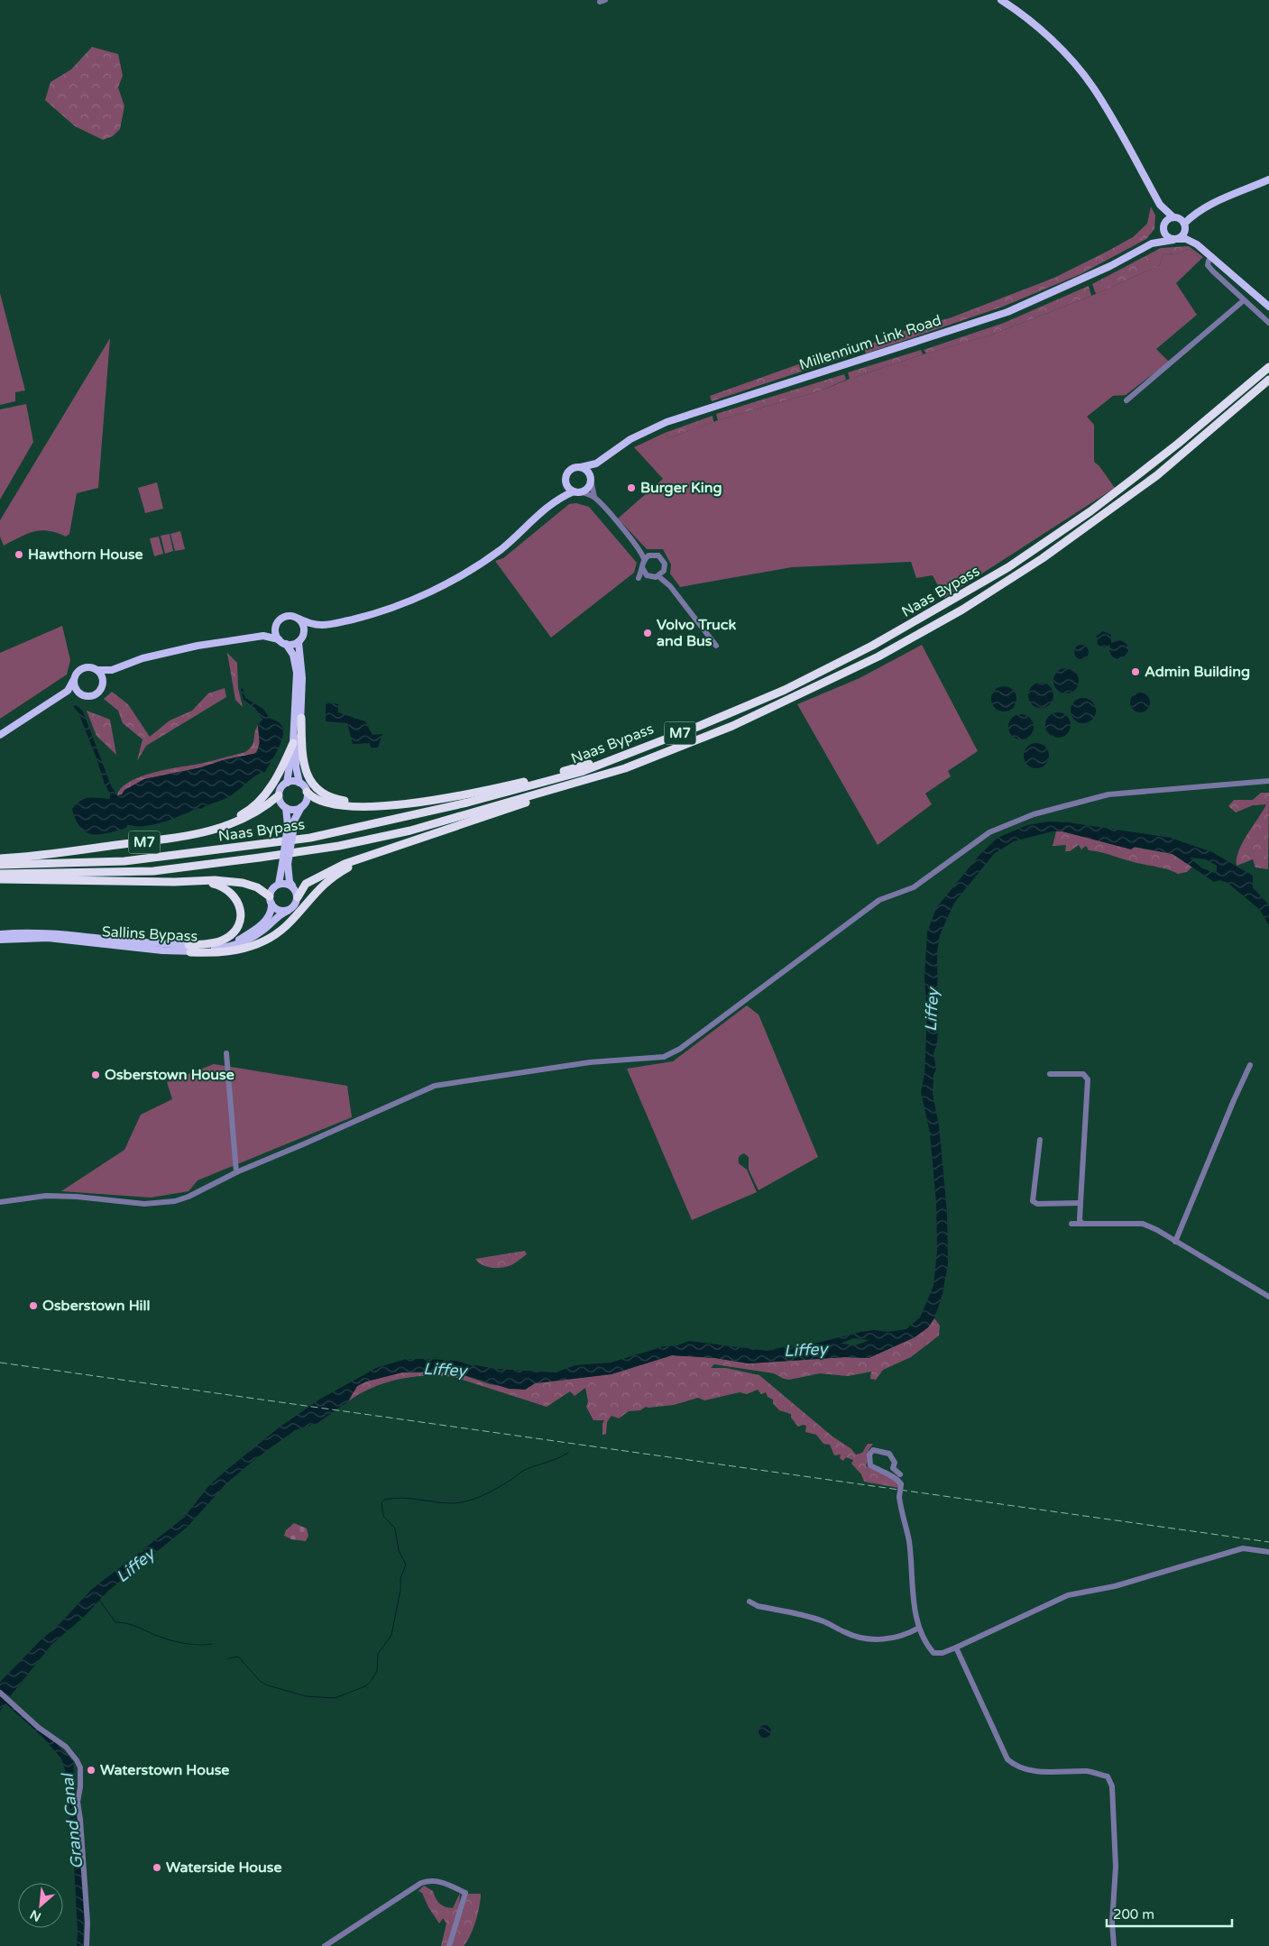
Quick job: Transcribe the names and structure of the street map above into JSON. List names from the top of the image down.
{
  "streets": {
    "highway": ["Naas Bypass", "M7"],
    "main road": ["Millennium Link Road", "Sallins Bypass"]
  },
  "crossings": [
    ["Naas Bypass", "M7"],
    ["M7", "Sallins Bypass"]
  ],
  "water": ["Liffey", "Grand Canal"],
  "places": [
    "Burger King",
    "Hawthorn House",
    "Volvo Truck and Bus",
    "Admin Building",
    "Osberstown House",
    "Osberstown Hill",
    "Waterstown House",
    "Waterside House"
  ],
  "scale_bar": "200 m",
  "north": "bottom left"
}
